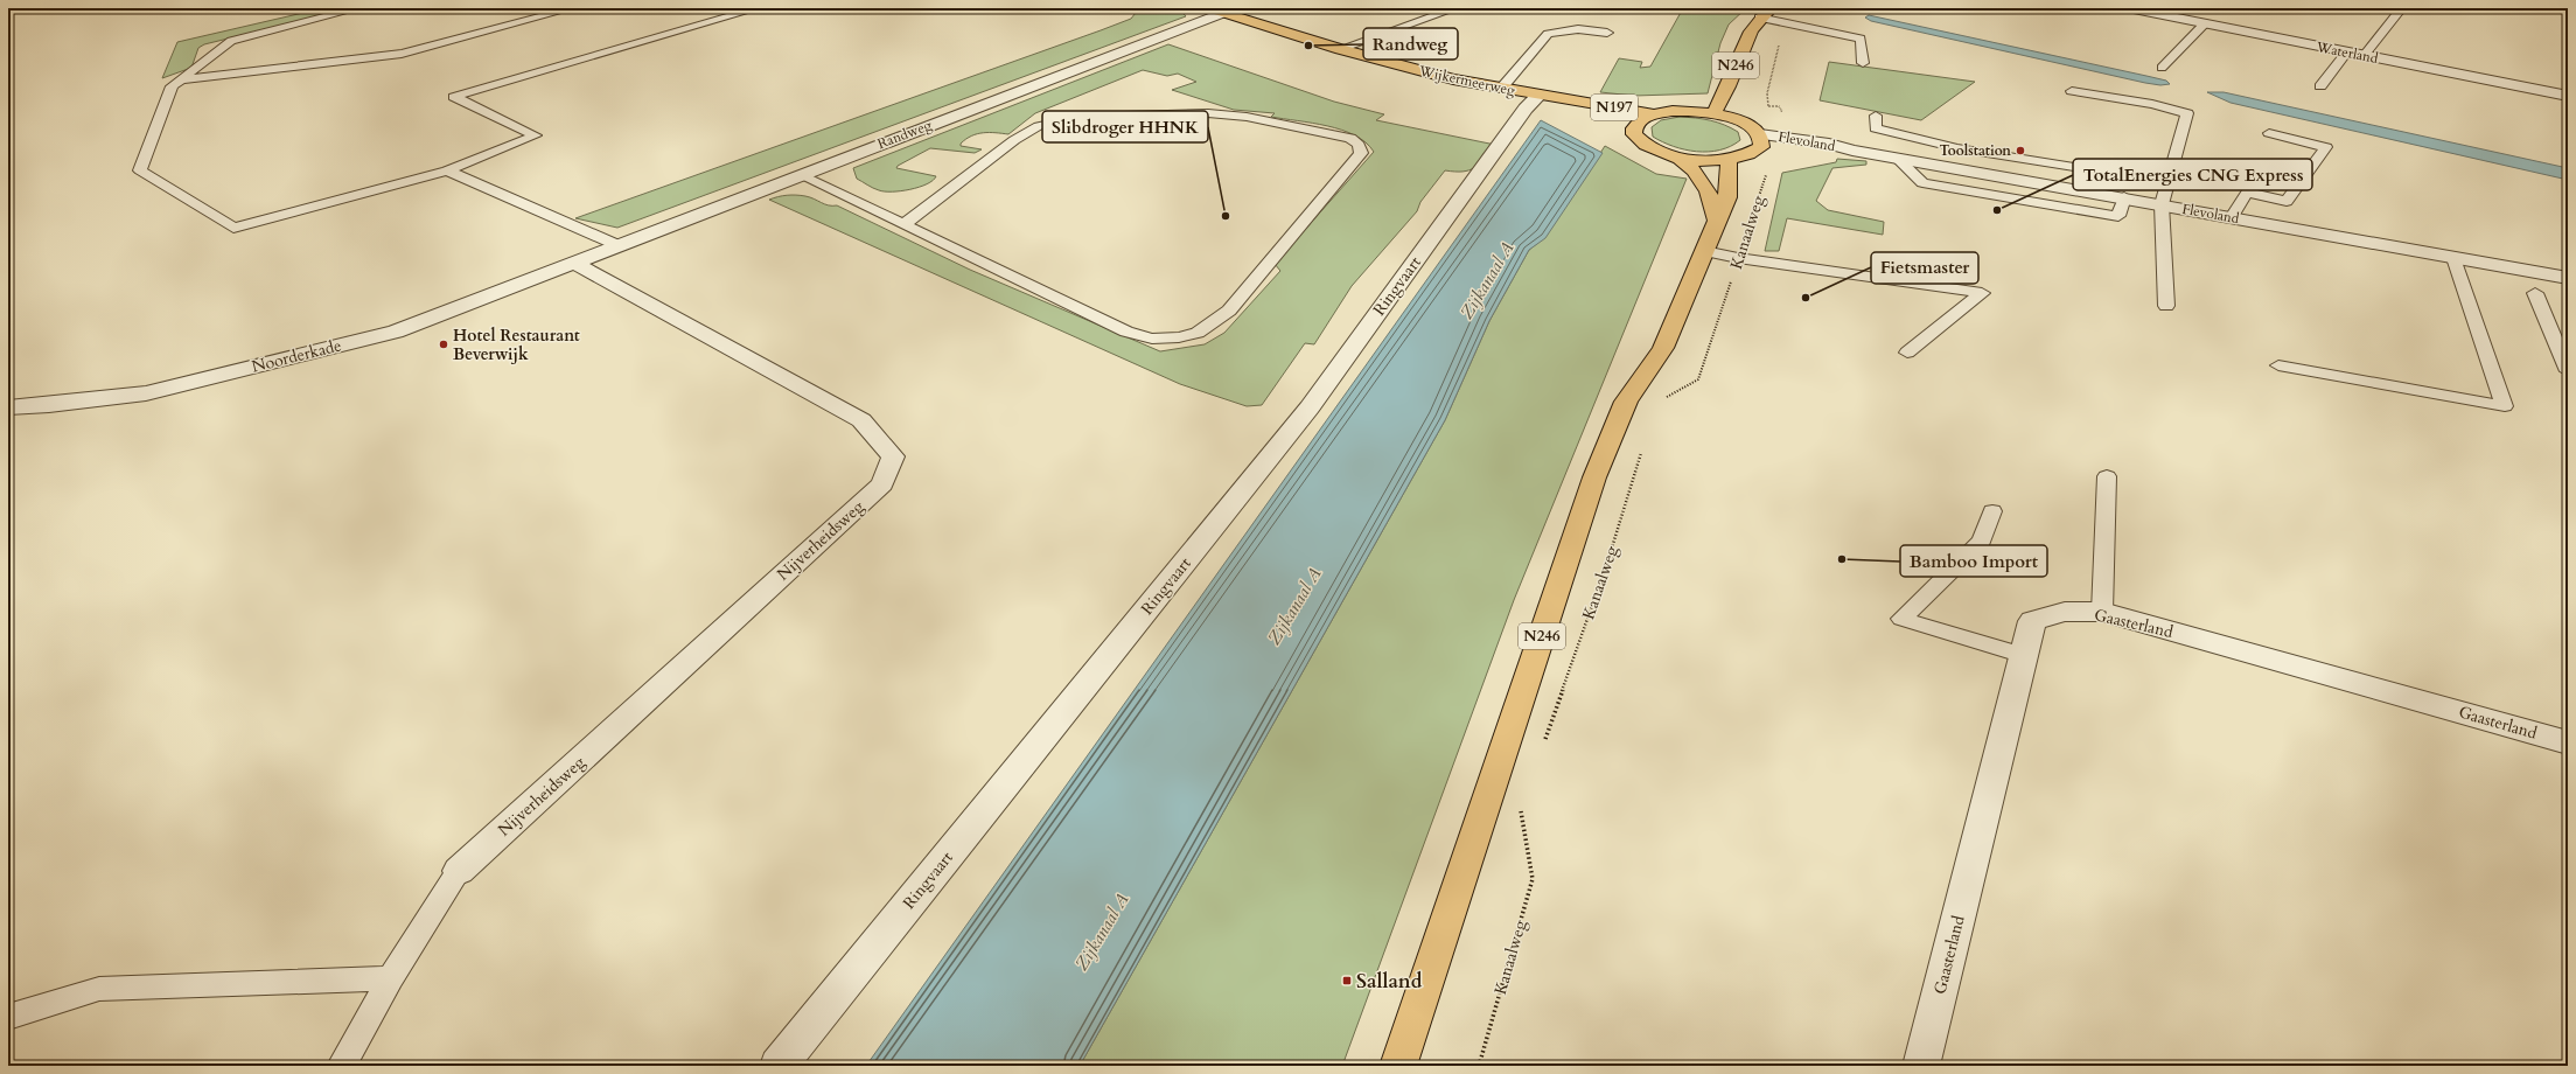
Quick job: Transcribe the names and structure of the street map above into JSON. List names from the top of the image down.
{
  "streets": {
    "main road": [
      "N246",
      "Wijkermeerweg",
      "N197",
      "Kanaalweg"
    ],
    "street": [
      "Waterland",
      "Randweg",
      "Flevoland",
      "Ringvaart",
      "Noorderkade",
      "Nijverheidsweg",
      "Gaasterland"
    ]
  },
  "crossings": [
    ["Wijkermeerweg", "Randweg"],
    ["Wijkermeerweg", "Ringvaart"],
    ["Randweg", "Noorderkade"],
    ["Randweg", "Nijverheidsweg"],
    ["Flevoland", "Kanaalweg"],
    ["Noorderkade", "Nijverheidsweg"]
  ],
  "water": ["Zijkanaal A"],
  "places": {
    "other": [
      "Randweg",
      "Toolstation",
      "TotalEnergies CNG Express",
      "Slibdroger HHNK",
      "Fietsmaster",
      "Hotel Restaurant Beverwijk",
      "Bamboo Import"
    ],
    "transit": ["Salland"]
  }
}
